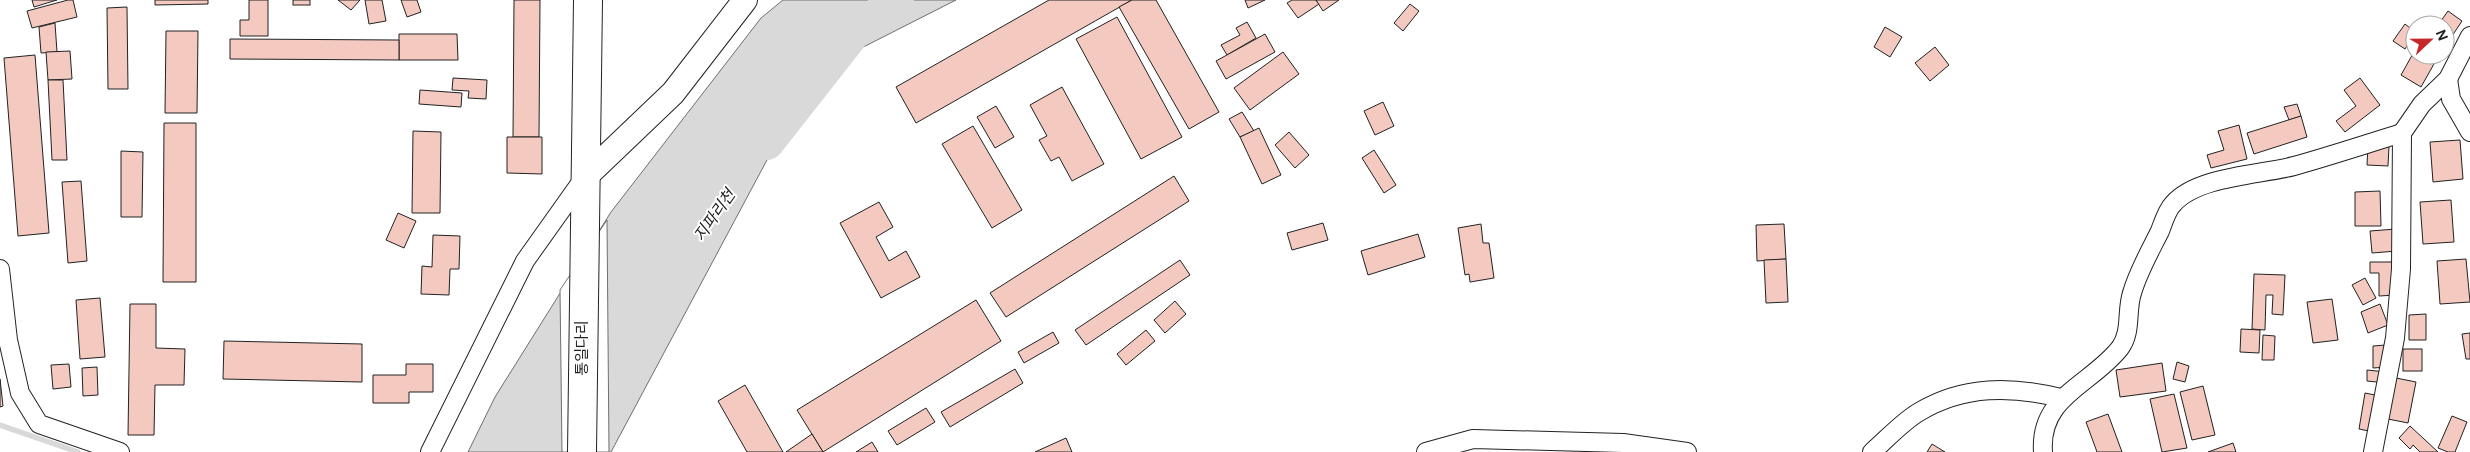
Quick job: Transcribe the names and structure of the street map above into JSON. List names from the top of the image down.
{
  "streets": {
    "main road": ["통일다리"]
  },
  "water": ["지파리천"],
  "north": "right"
}
